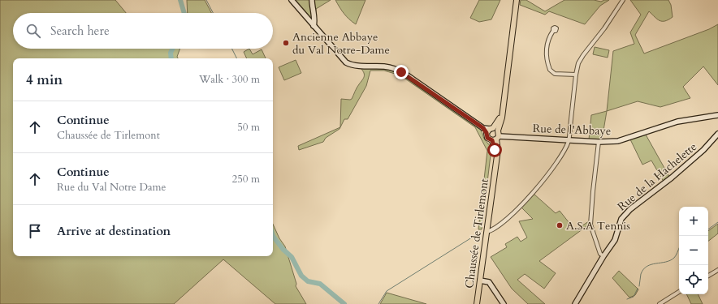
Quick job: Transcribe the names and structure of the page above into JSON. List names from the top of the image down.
{
  "streets": {
    "main road": ["Chaussée de Tirlemont"],
    "street": ["Rue de l'Abbaye", "Rue de la Hachelette"]
  },
  "crossings": [
    ["Rue de l'Abbaye", "Chaussée de Tirlemont"]
  ],
  "places": ["Ancienne Abbaye du Val Notre-Dame", "A.S.A Tennis"],
  "page": {
    "search": "Search here",
    "heading": ["4 min", "Walk · 300 m"],
    "list": [
      ["Continue", "Chaussée de Tirlemont", "50 m"],
      ["Continue", "Rue du Val Notre Dame", "250 m"],
      "Arrive at destination"
    ],
    "map_buttons": ["+", "−"]
  }
}
